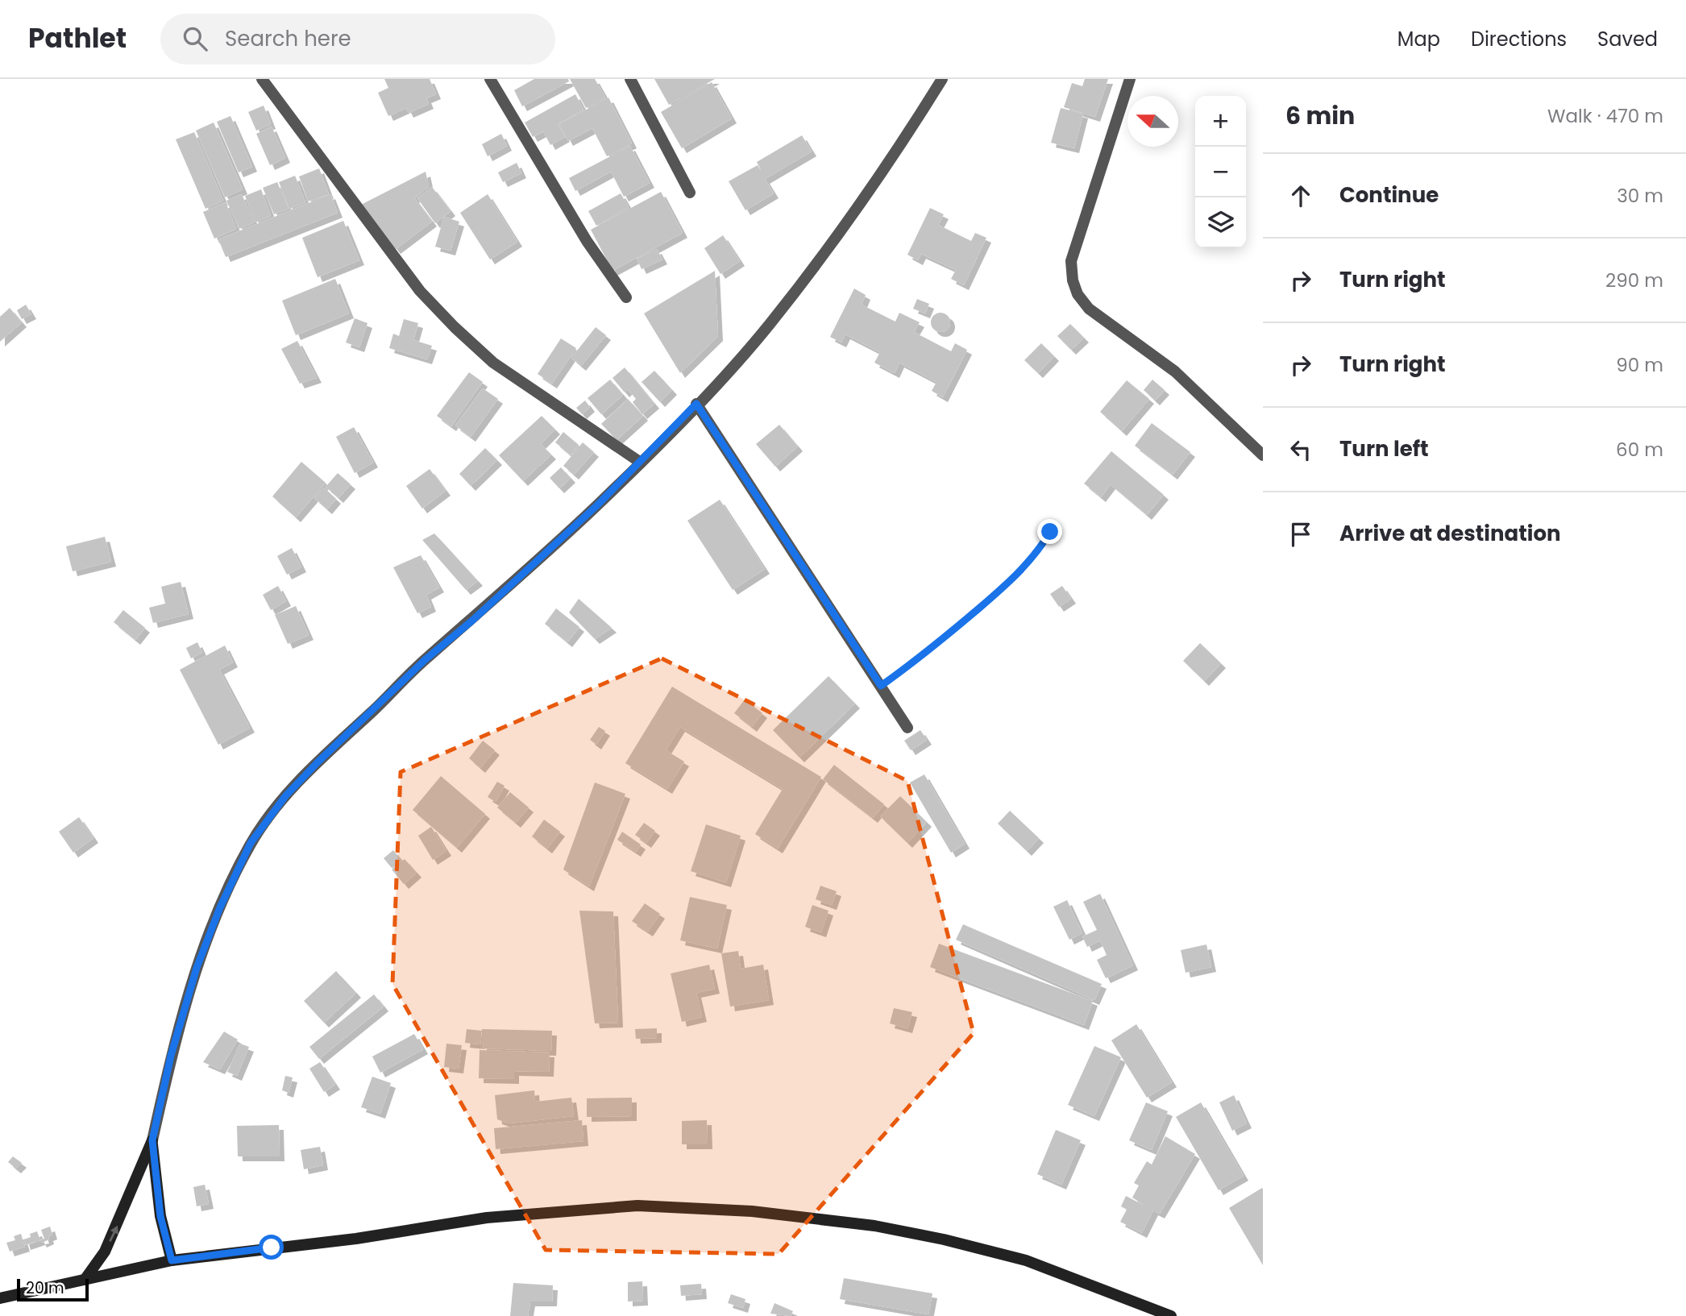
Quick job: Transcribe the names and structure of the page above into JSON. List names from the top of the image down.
{
  "scale_bar": "20 m",
  "north": "left",
  "page": {
    "header": "Pathlet",
    "search": "Search here",
    "nav": ["Map", "Directions", "Saved"],
    "heading": ["6 min", "Walk · 470 m"],
    "map_buttons": ["+", "−"],
    "list": [
      ["Continue", "30 m"],
      ["Turn right", "290 m"],
      ["Turn right", "90 m"],
      ["Turn left", "60 m"],
      "Arrive at destination"
    ],
    "scale": "20 m"
  }
}
